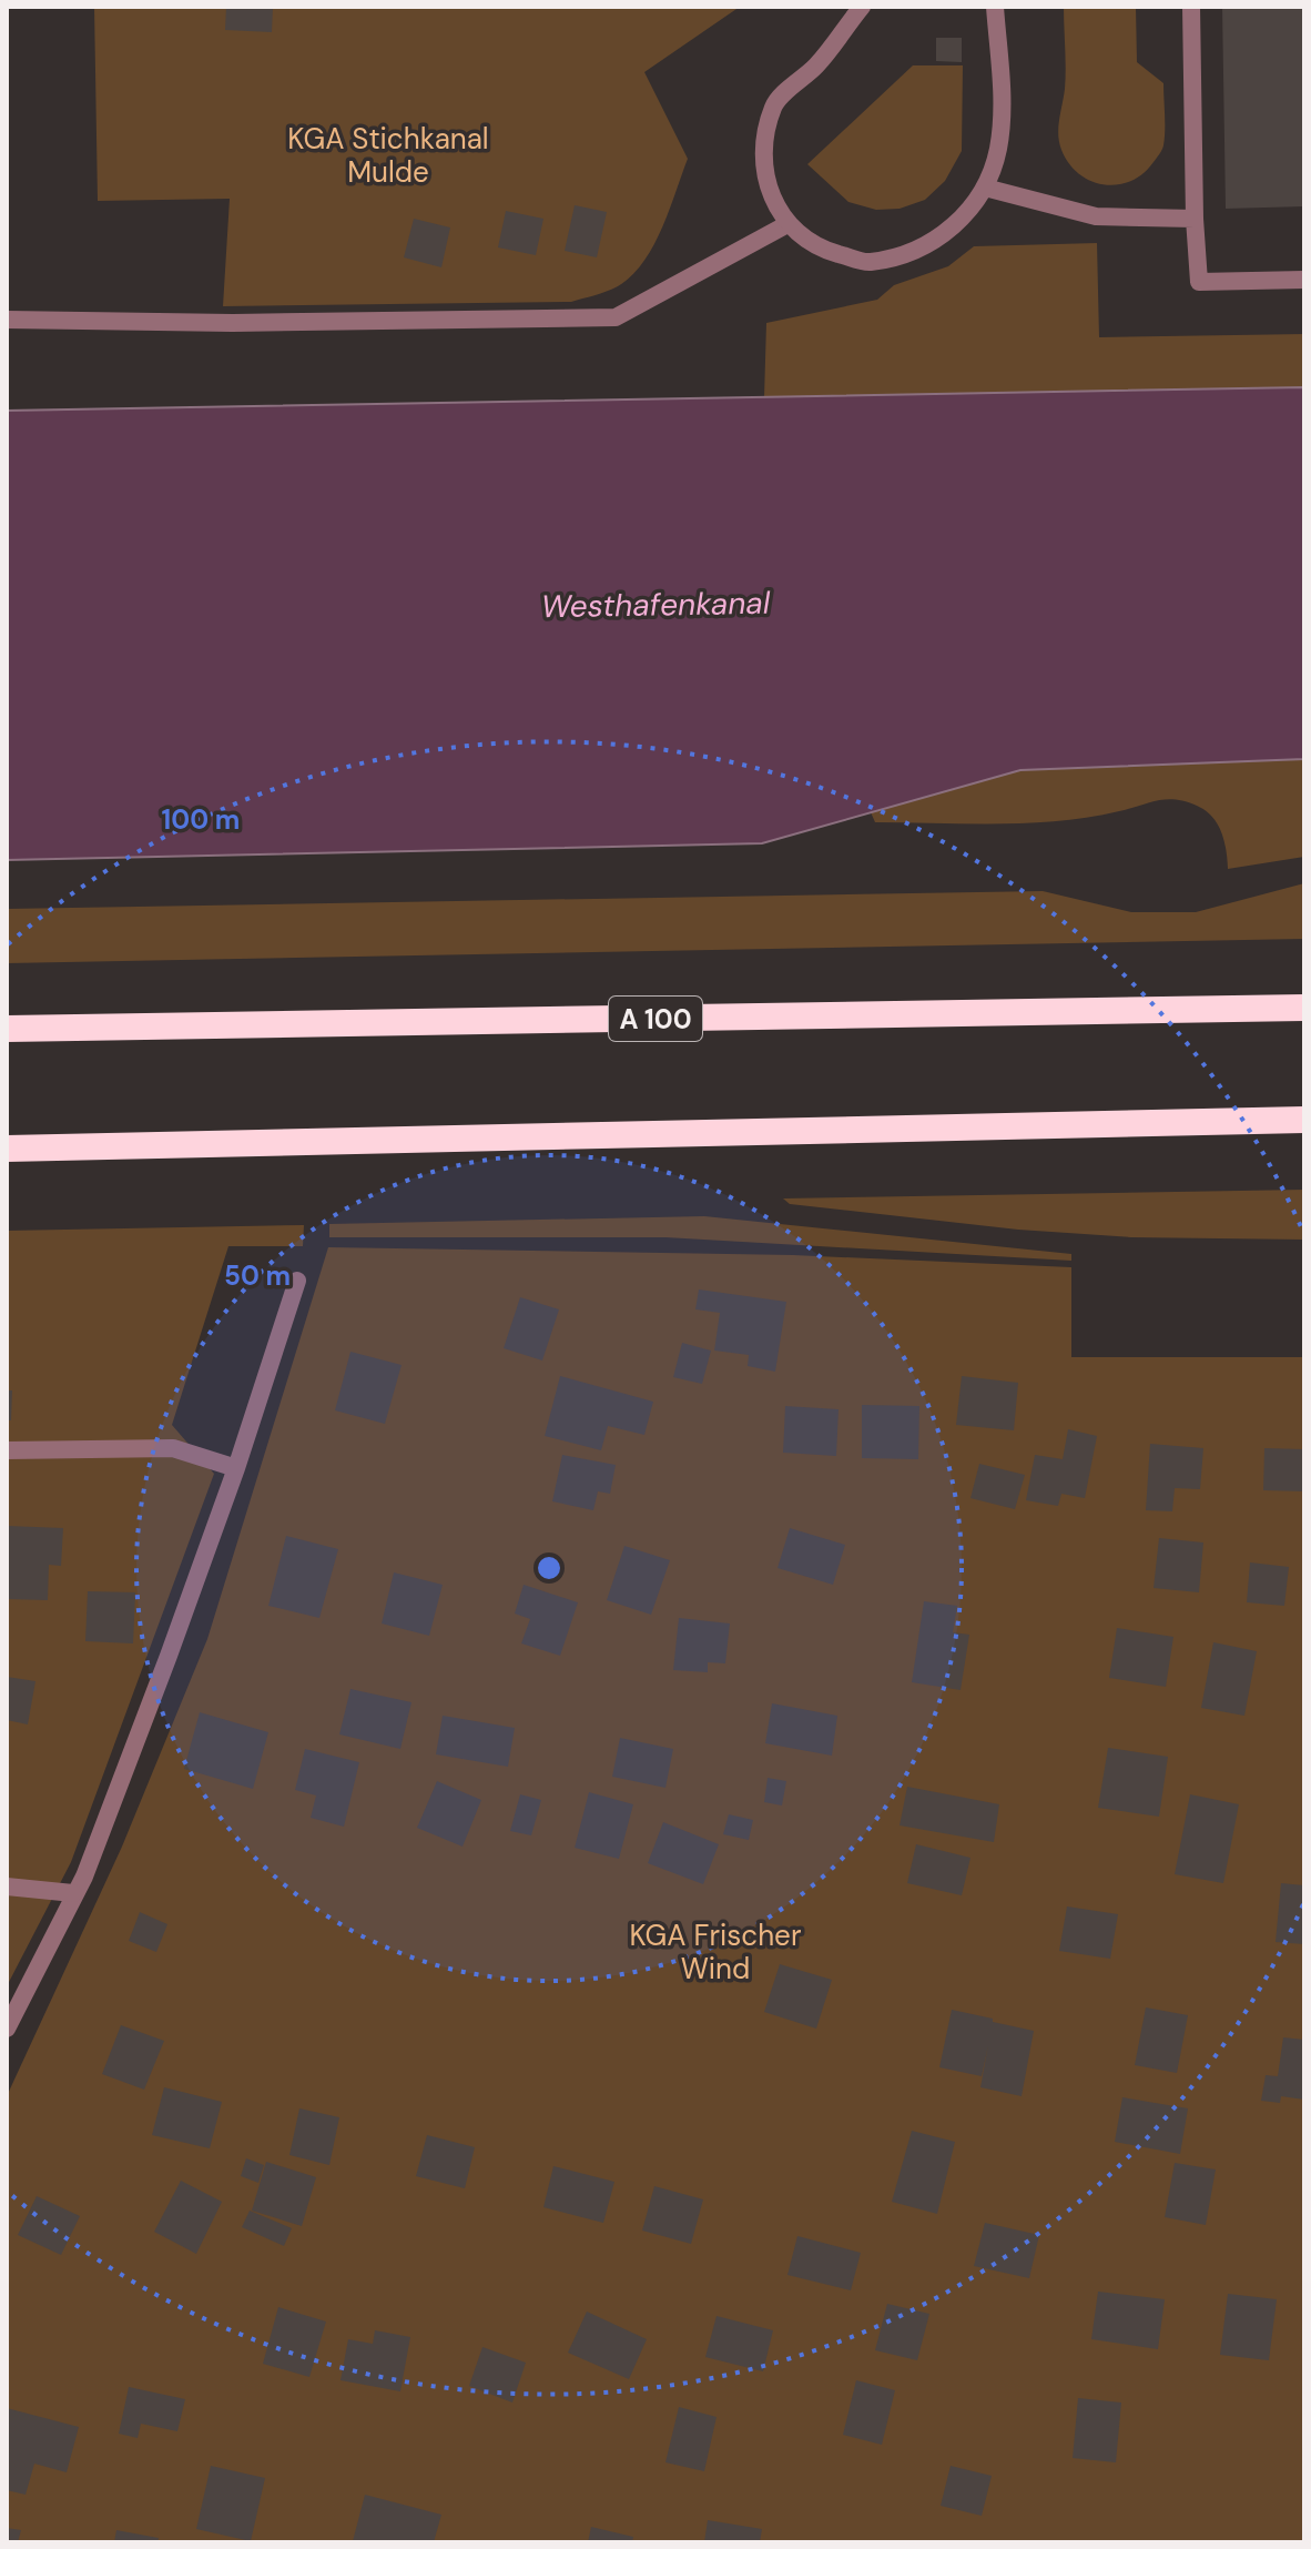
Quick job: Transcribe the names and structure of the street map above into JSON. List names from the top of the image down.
{
  "streets": {
    "highway": ["A 100"]
  },
  "water": ["Westhafenkanal"],
  "parks": ["KGA Stichkanal Mulde", "KGA Frischer Wind"],
  "rings": ["100 m", "50 m"]
}
